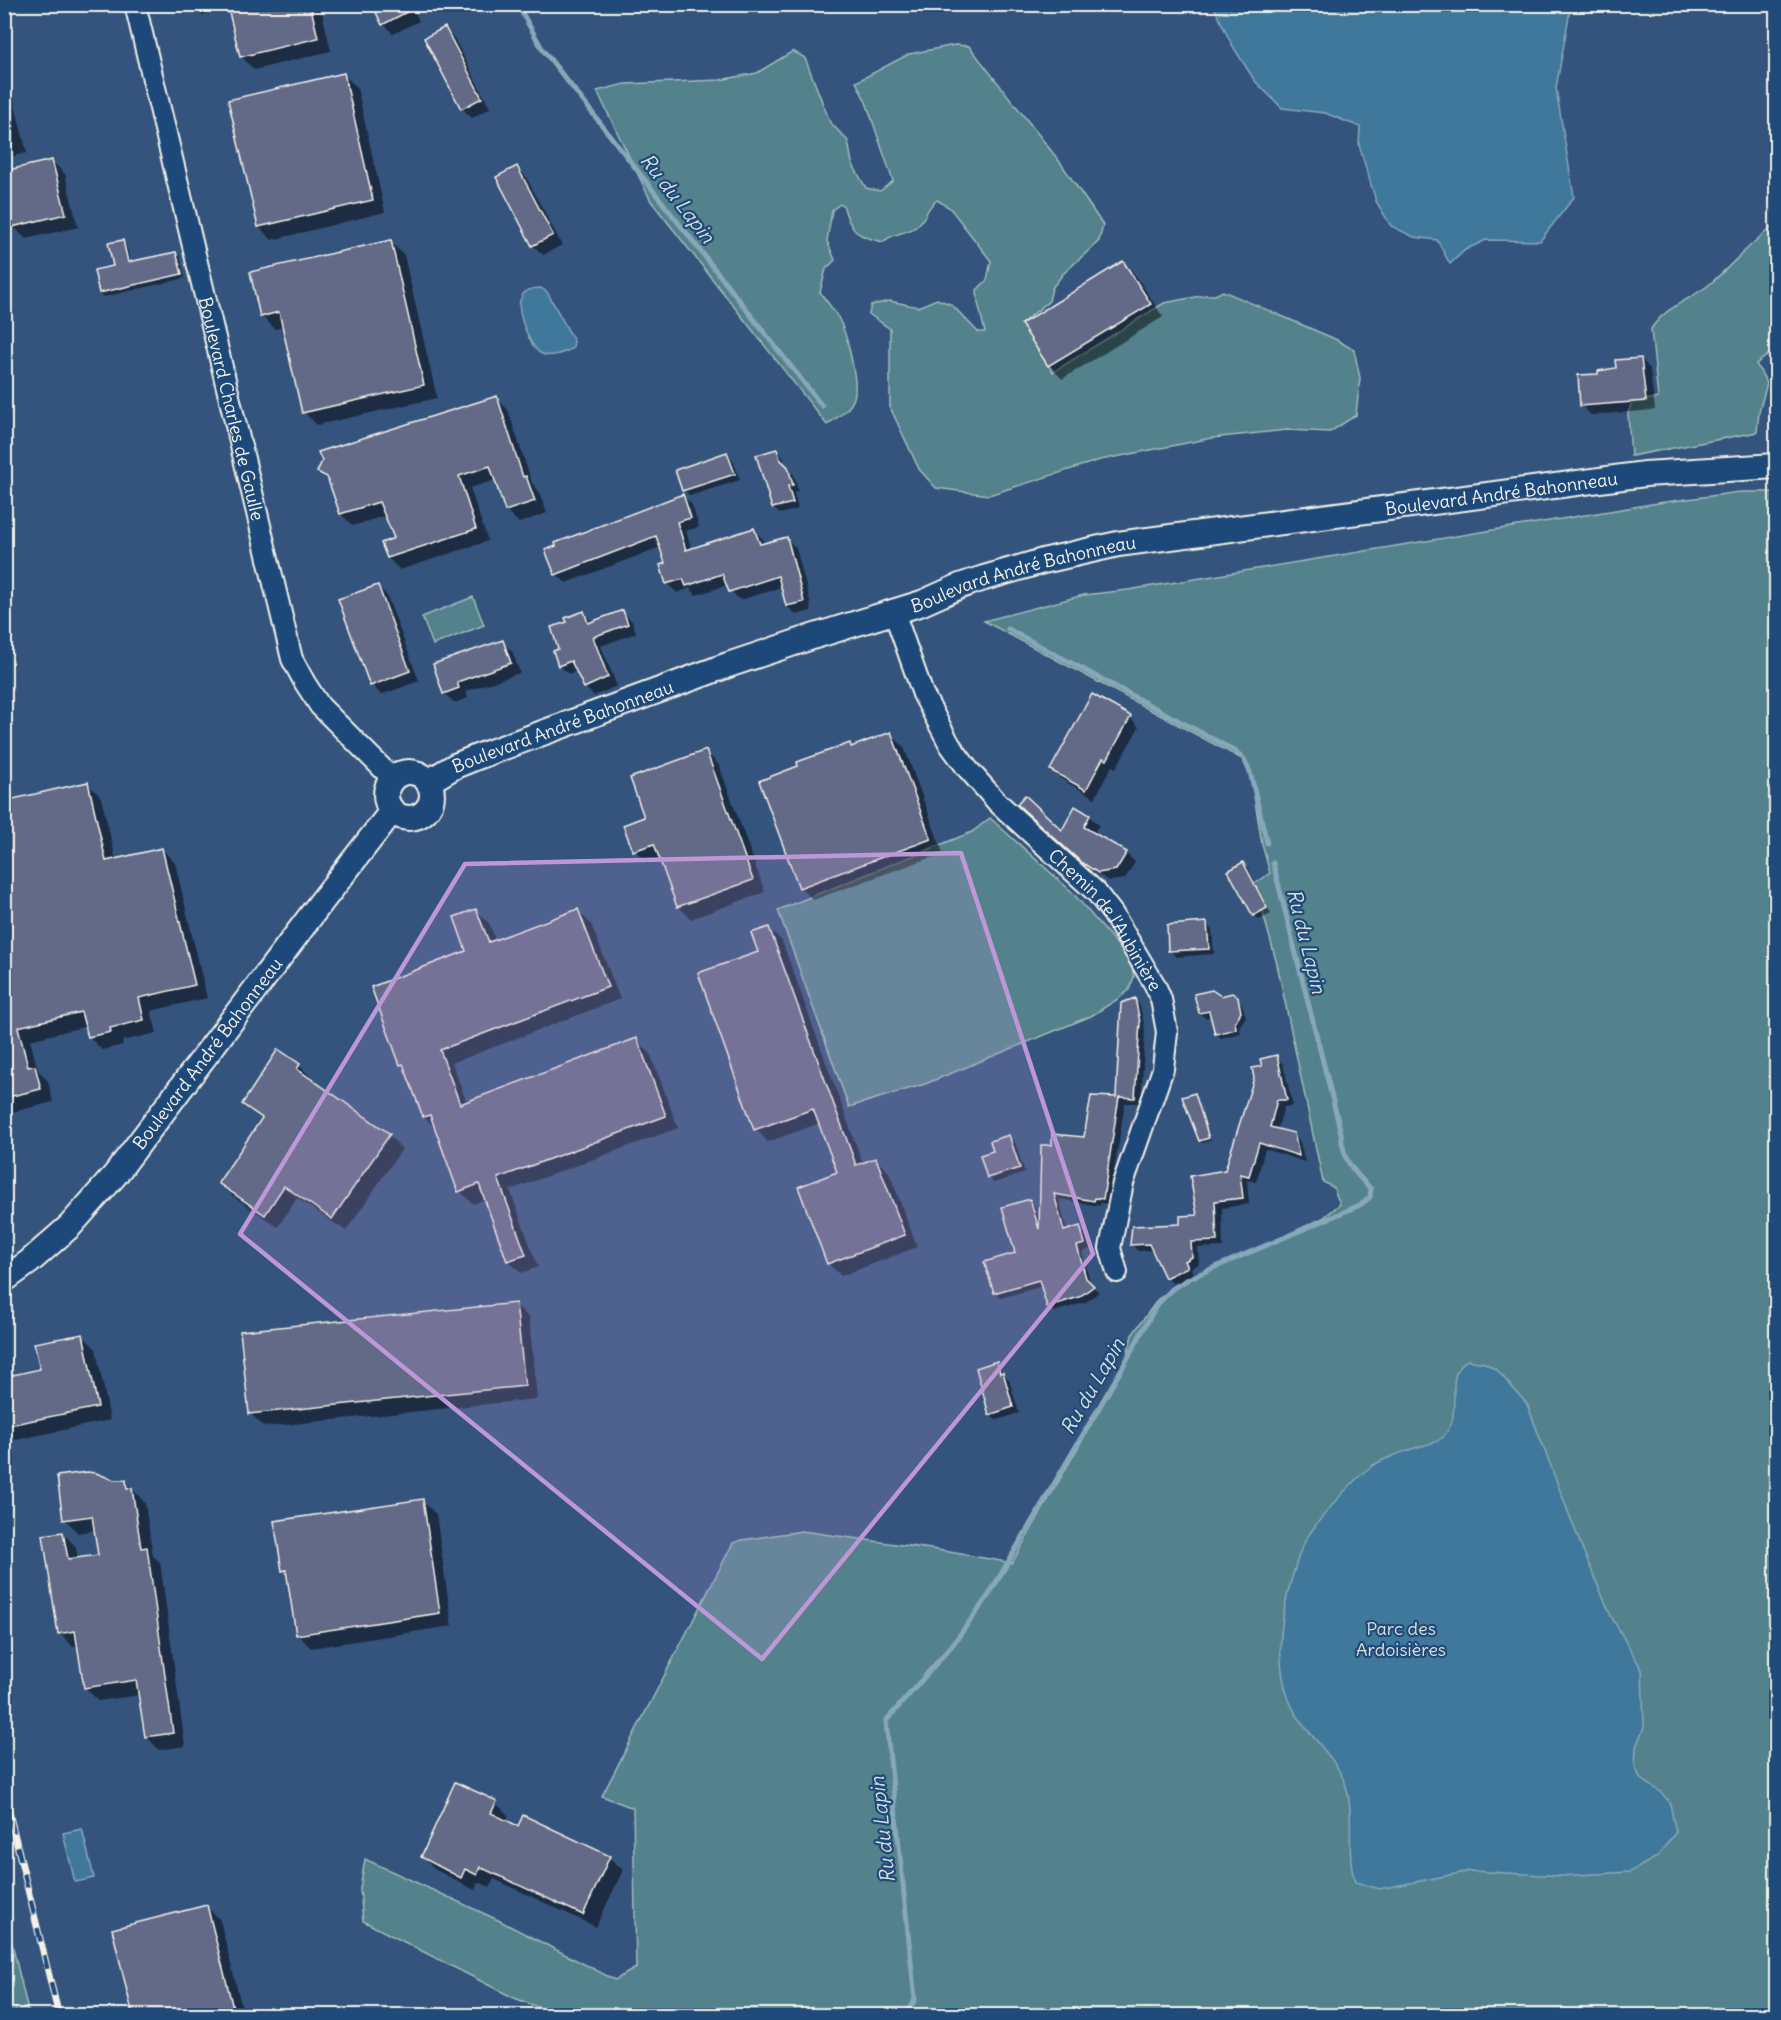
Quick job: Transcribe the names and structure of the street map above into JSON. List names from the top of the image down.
{
  "streets": {
    "street": ["Boulevard Charles de Gaulle", "Boulevard André Bahonneau", "Chemin de l'Aubinière"]
  },
  "crossings": [
    ["Boulevard Charles de Gaulle", "Boulevard André Bahonneau"],
    ["Boulevard André Bahonneau", "Chemin de l'Aubinière"]
  ],
  "water": ["Ru du Lapin"],
  "parks": ["Parc des Ardoisières"]
}
